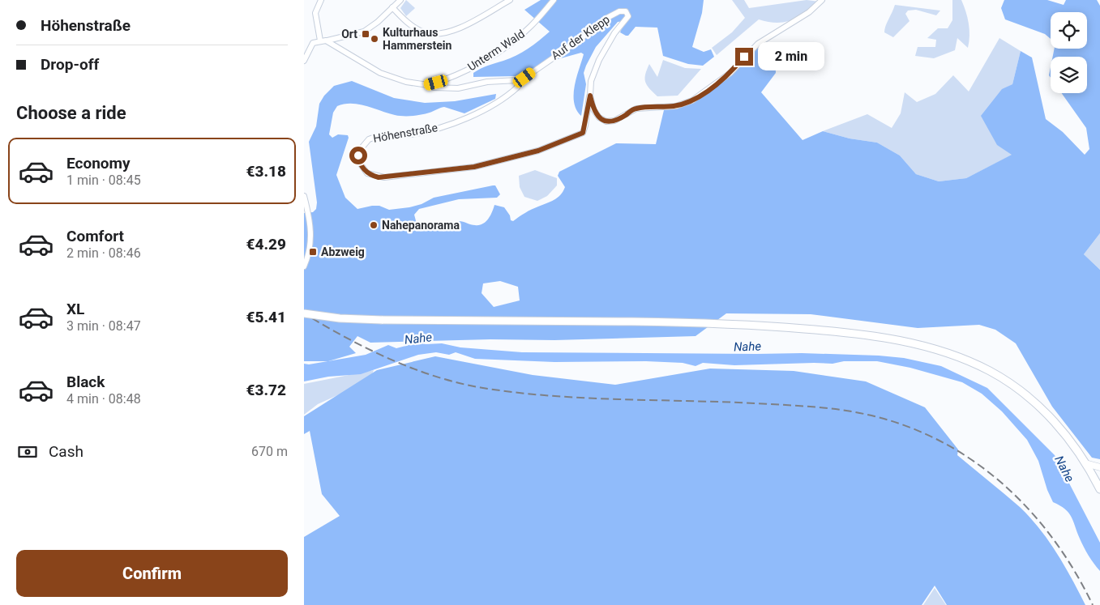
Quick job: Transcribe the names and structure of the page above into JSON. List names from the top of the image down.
{
  "streets": {
    "street": ["Auf der Klepp", "Unterm Wald", "Höhenstraße"]
  },
  "crossings": [
    ["Auf der Klepp", "Höhenstraße"]
  ],
  "water": ["Nahe"],
  "places": {
    "transit": ["Ort", "Abzweig"],
    "other": ["Kulturhaus Hammerstein", "Nahepanorama"]
  },
  "page": {
    "banner": ["Höhenstraße", "Drop-off"],
    "bubble": "2 min",
    "heading": "Choose a ride",
    "list": [
      {
        "name": "Economy",
        "note": "1 min · 08:45",
        "value": "€3.18"
      },
      {
        "name": "Comfort",
        "note": "2 min · 08:46",
        "value": "€4.29"
      },
      {
        "name": "XL",
        "note": "3 min · 08:47",
        "value": "€5.41"
      },
      {
        "name": "Black",
        "note": "4 min · 08:48",
        "value": "€3.72"
      }
    ],
    "pay": ["Cash", "670 m"],
    "buttons": "Confirm"
  }
}
